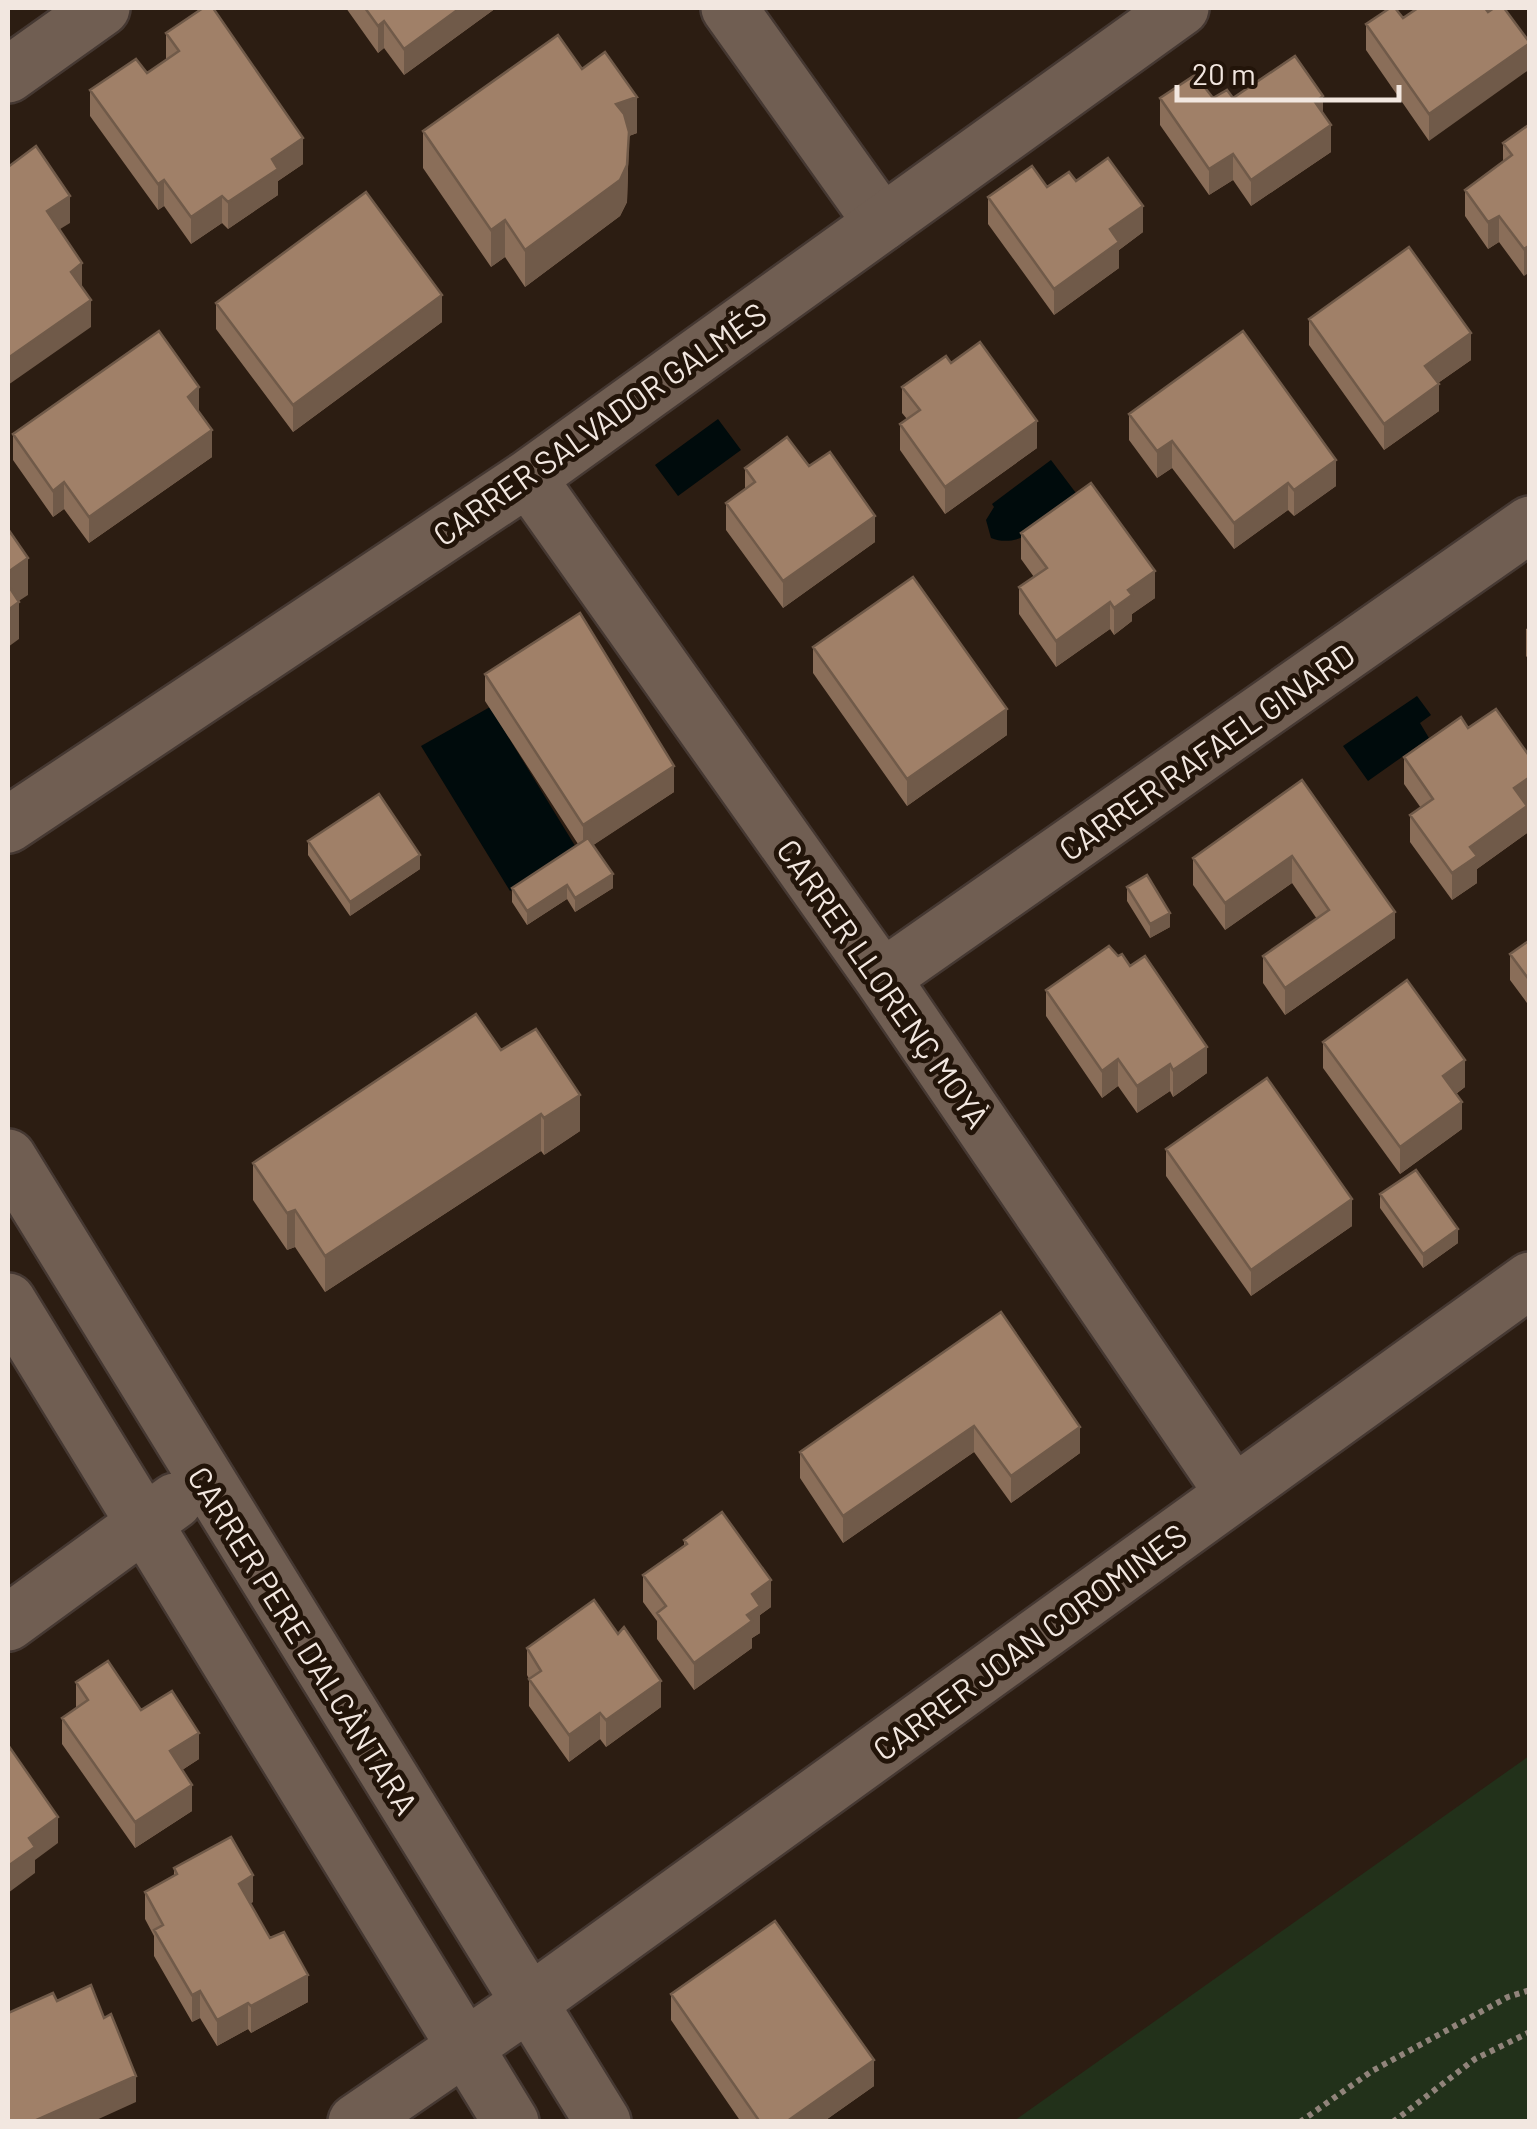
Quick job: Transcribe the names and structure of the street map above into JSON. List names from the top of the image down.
{
  "streets": {
    "street": [
      "CARRER SALVADOR GALMÉS",
      "CARRER RAFAEL GINARD",
      "CARRER LLORENÇ MOYÀ",
      "CARRER PERE D'ALCÀNTARA",
      "CARRER JOAN COROMINES"
    ]
  },
  "crossings": [
    ["CARRER SALVADOR GALMÉS", "CARRER LLORENÇ MOYÀ"],
    ["CARRER RAFAEL GINARD", "CARRER LLORENÇ MOYÀ"],
    ["CARRER LLORENÇ MOYÀ", "CARRER JOAN COROMINES"],
    ["CARRER PERE D'ALCÀNTARA", "CARRER JOAN COROMINES"]
  ],
  "scale_bar": "20 m"
}
